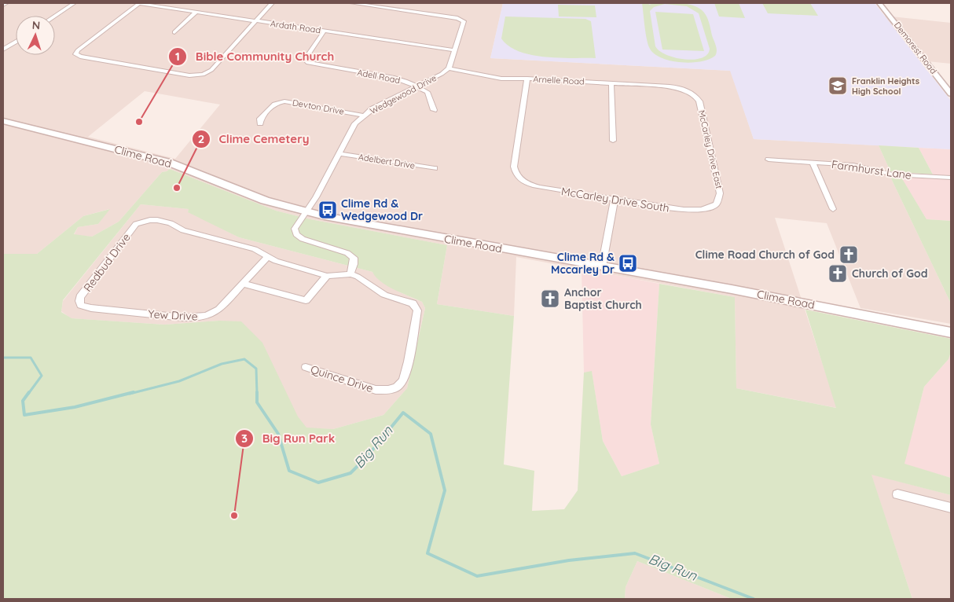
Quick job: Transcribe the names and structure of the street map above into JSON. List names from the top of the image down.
{
  "streets": {
    "main road": ["Clime Road"],
    "street": [
      "Ardath Road",
      "Demorest Road",
      "Adell Road",
      "Arnelle Road",
      "Wedgewood Drive",
      "Devton Drive",
      "McCarley Drive East",
      "Adelbert Drive",
      "Farmhurst Lane",
      "McCarley Drive South",
      "Redbud Drive",
      "Yew Drive",
      "Quince Drive"
    ]
  },
  "crossings": [
    ["Ardath Road", "Adell Road"],
    ["Ardath Road", "Wedgewood Drive"],
    ["Adell Road", "Wedgewood Drive"],
    ["Arnelle Road", "Wedgewood Drive"],
    ["Arnelle Road", "McCarley Drive East"],
    ["Arnelle Road", "McCarley Drive South"],
    ["Wedgewood Drive", "Devton Drive"],
    ["Wedgewood Drive", "Clime Road"],
    ["Wedgewood Drive", "Adelbert Drive"],
    ["Wedgewood Drive", "Quince Drive"],
    ["McCarley Drive East", "McCarley Drive South"],
    ["Redbud Drive", "Yew Drive"]
  ],
  "water": ["Big Run"],
  "places": {
    "school or university": ["Franklin Heights High School"],
    "other": ["Bible Community Church", "Clime Cemetery", "Big Run Park"],
    "bus stop": ["Clime Rd & Wedgewood Dr", "Clime Rd & Mccarley Dr"],
    "church": ["Clime Road Church of God", "Church of God", "Anchor Baptist Church"]
  },
  "north": "top"
}
